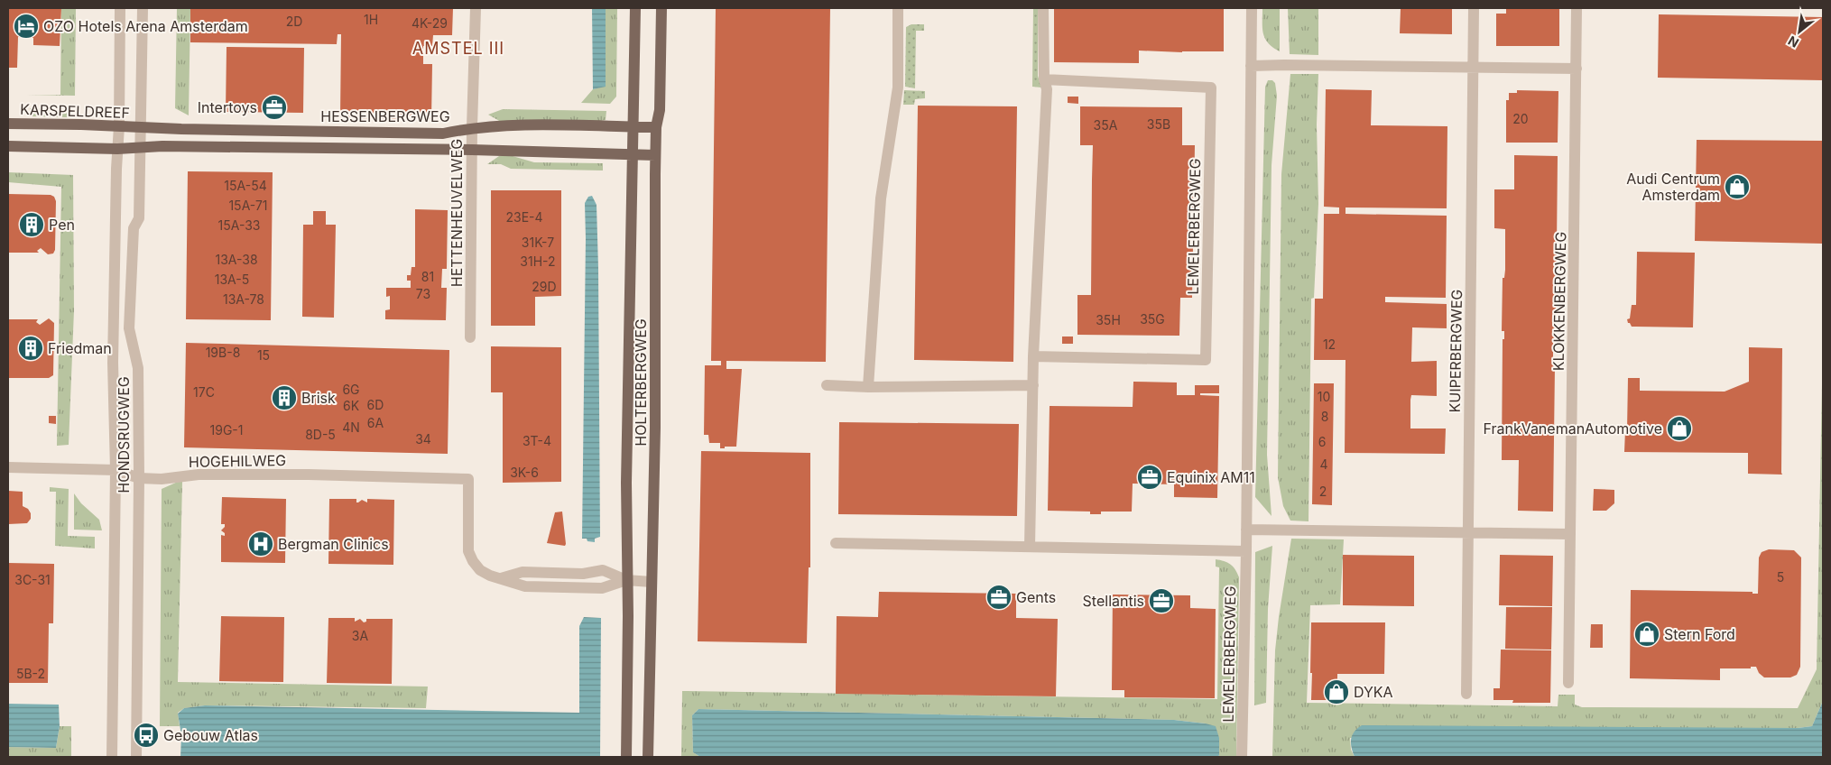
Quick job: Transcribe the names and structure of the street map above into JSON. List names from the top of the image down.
{
  "streets": {
    "main road": ["KARSPELDREEF", "HESSENBERGWEG", "HOLTERBERGWEG"],
    "street": [
      "HETTENHEUVELWEG",
      "LEMELERBERGWEG",
      "KLOKKENBERGWEG",
      "KUIPERBERGWEG",
      "HONDSRUGWEG",
      "HOGEHILWEG"
    ]
  },
  "crossings": [
    ["KARSPELDREEF", "HESSENBERGWEG"],
    ["KARSPELDREEF", "HONDSRUGWEG"],
    ["HESSENBERGWEG", "HETTENHEUVELWEG"],
    ["HESSENBERGWEG", "HOLTERBERGWEG"],
    ["HESSENBERGWEG", "HONDSRUGWEG"],
    ["HONDSRUGWEG", "HOGEHILWEG"]
  ],
  "districts": ["AMSTEL III"],
  "places": {
    "hotel": ["OZO Hotels Arena Amsterdam"],
    "office": [
      "Intertoys",
      "Equinix AM11",
      "Gents",
      "Stellantis"
    ],
    "shop": [
      "Audi Centrum Amsterdam",
      "FrankVanemanAutomotive",
      "Stern Ford",
      "DYKA"
    ],
    "building": ["Pen", "Friedman", "Brisk"],
    "hospital": ["Bergman Clinics"],
    "bus stop": ["Gebouw Atlas"]
  },
  "house_numbers": [
    "1H",
    "2D",
    "4K-29",
    "20",
    "35B",
    "35A",
    "15A-54",
    "15A-71",
    "23E-4",
    "15A-33",
    "31K-7",
    "13A-38",
    "31H-2",
    "81",
    "13A-5",
    "29D",
    "73",
    "13A-78",
    "35G",
    "35H",
    "12",
    "19B-8",
    "15",
    "6G",
    "17C",
    "10",
    "6D",
    "6K",
    "8",
    "6A",
    "4N",
    "19G-1",
    "8D-5",
    "34",
    "3T-4",
    "6",
    "4",
    "3K-6",
    "2",
    "5",
    "3C-31",
    "3A",
    "5B-2"
  ],
  "north": "bottom left"
}
